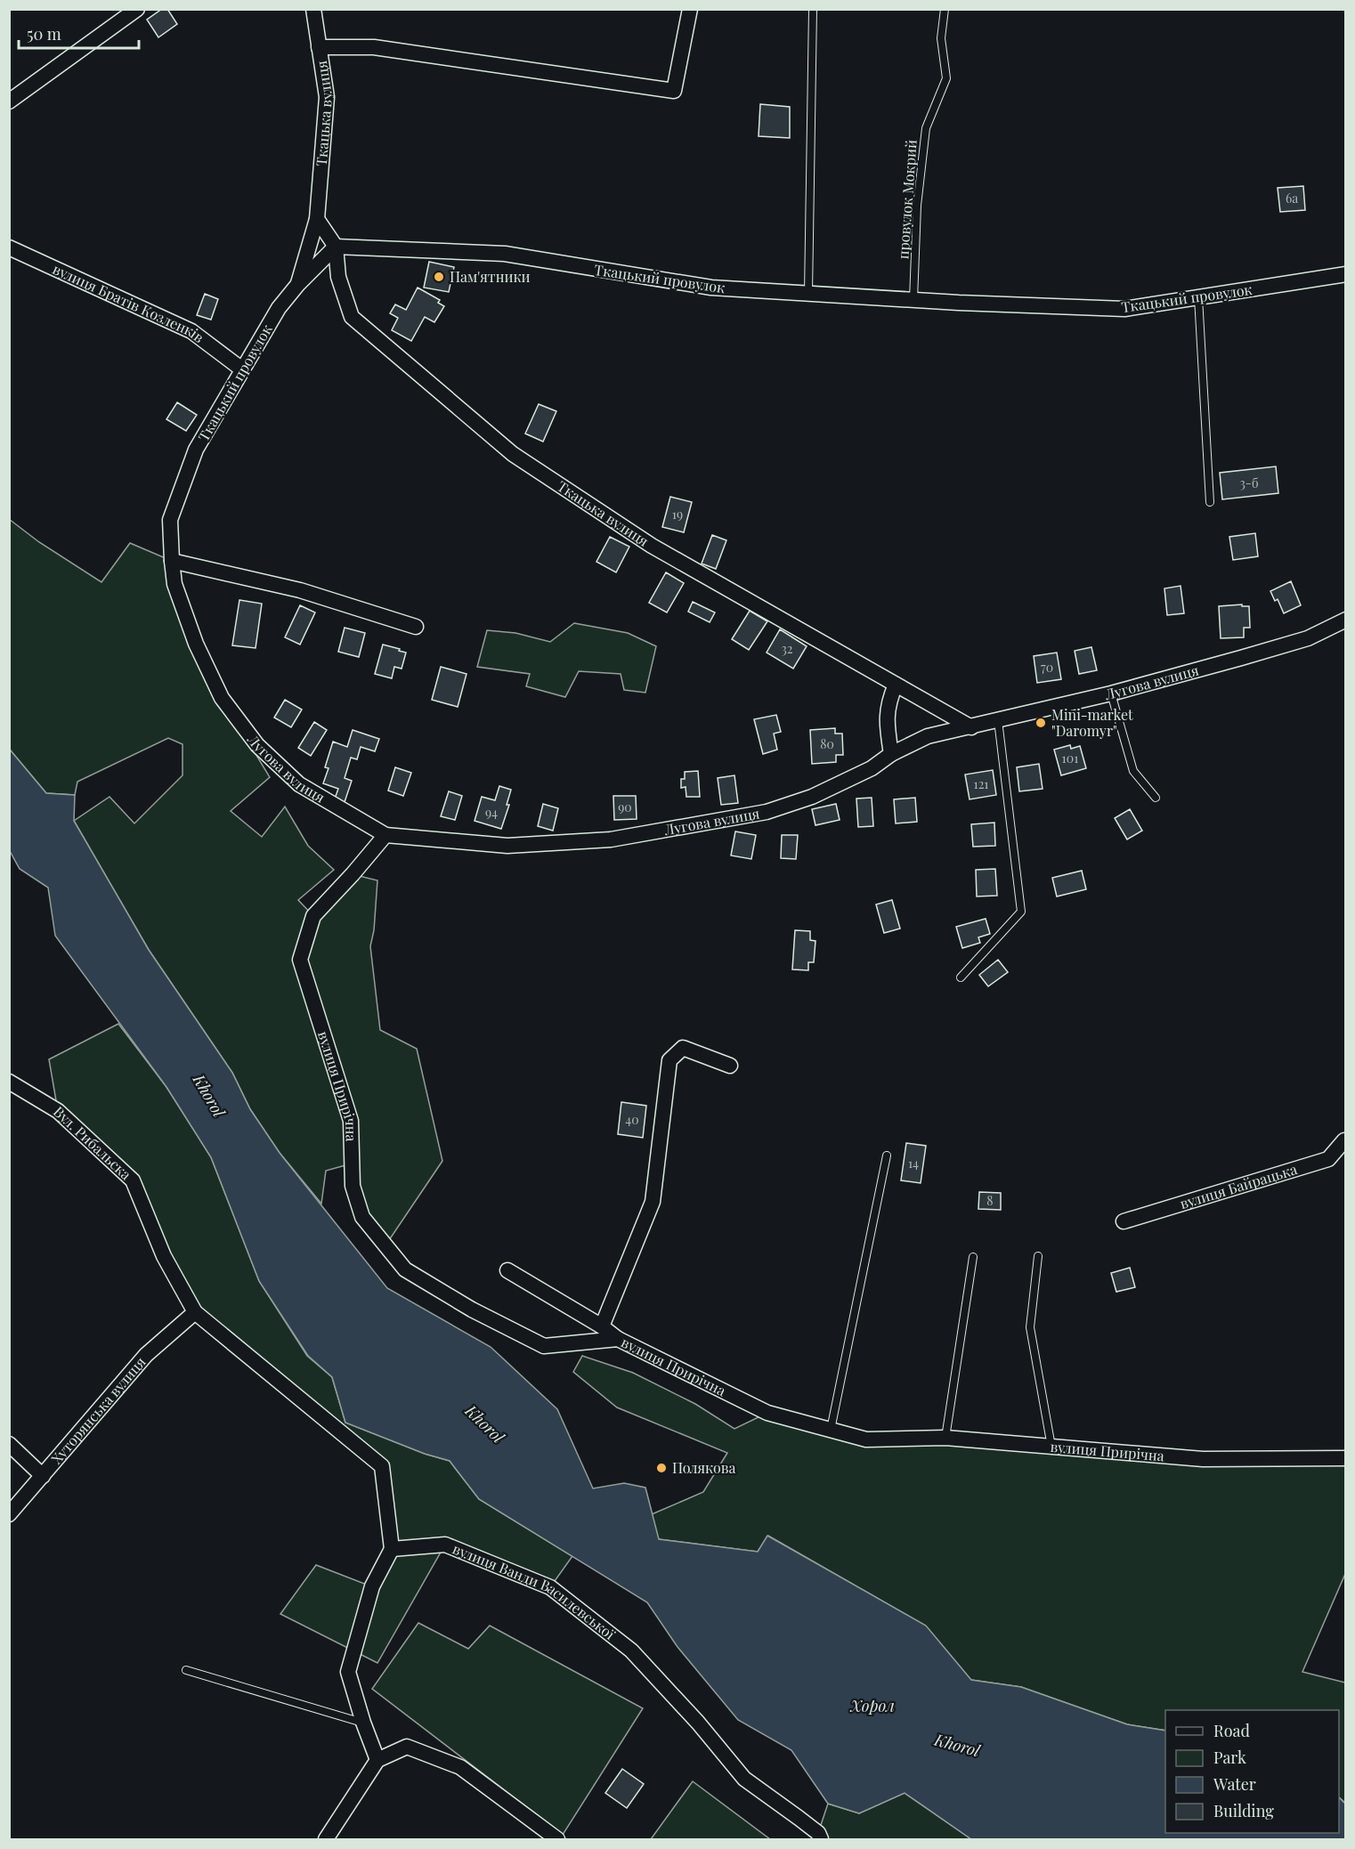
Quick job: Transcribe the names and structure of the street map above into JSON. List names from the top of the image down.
{
  "streets": {
    "street": [
      "Ткацька вулиця",
      "Ткацький провулок",
      "вулиця Братів Козленків",
      "Лугова вулиця",
      "вулиця Прирічна",
      "Вул. Рибальска",
      "вулиця Байрацька",
      "Хуторянська вулиця",
      "вулиця Ванди Василевської"
    ],
    "lane": ["провулок Мокрий"]
  },
  "crossings": [
    ["Ткацька вулиця", "Ткацький провулок"],
    ["Ткацька вулиця", "Лугова вулиця"],
    ["провулок Мокрий", "Ткацький провулок"],
    ["Ткацький провулок", "вулиця Братів Козленків"],
    ["Ткацький провулок", "Лугова вулиця"],
    ["Лугова вулиця", "вулиця Прирічна"],
    ["Вул. Рибальска", "Хуторянська вулиця"]
  ],
  "water": ["Khorol", "Хорол"],
  "places": ["Пам'ятники", "Mini-market \"Daromyr\"", "Полякова"],
  "house_numbers": [
    "6а",
    "3-б",
    "19",
    "32",
    "70",
    "80",
    "101",
    "121",
    "90",
    "94",
    "40",
    "14",
    "8"
  ],
  "legend": [
    "Road",
    "Park",
    "Water",
    "Building"
  ],
  "scale_bar": "50 m"
}
